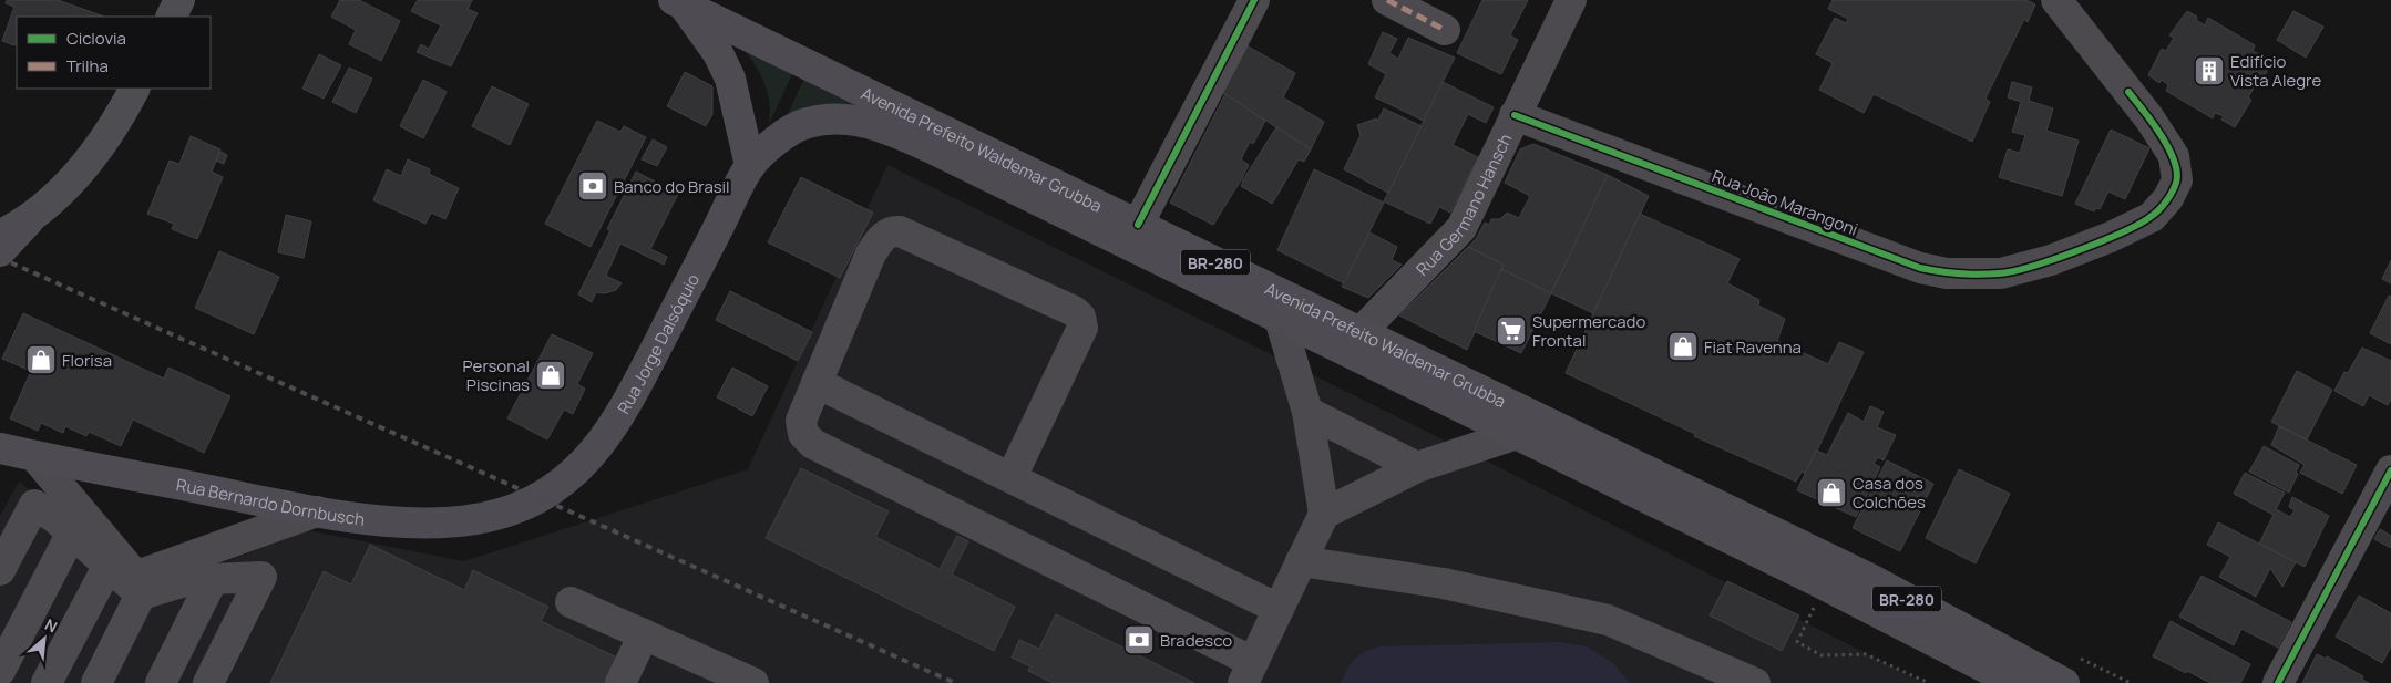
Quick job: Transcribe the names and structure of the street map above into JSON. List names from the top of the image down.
{
  "streets": {
    "highway": [
      "Avenida Prefeito Waldemar Grubba",
      "BR-280",
      "Rua Jorge Dalsóquio",
      "Rua Bernardo Dornbusch"
    ],
    "street": ["Rua Germano Hansch", "Rua João Marangoni"]
  },
  "crossings": [
    ["Avenida Prefeito Waldemar Grubba", "Rua Germano Hansch"],
    ["Avenida Prefeito Waldemar Grubba", "Rua Jorge Dalsóquio"],
    ["Rua Germano Hansch", "Rua João Marangoni"],
    ["Rua Jorge Dalsóquio", "Rua Bernardo Dornbusch"]
  ],
  "places": {
    "building": ["Edifício Vista Alegre"],
    "bank": ["Banco do Brasil", "Bradesco"],
    "supermarket": ["Supermercado Frontal"],
    "shop": [
      "Fiat Ravenna",
      "Florisa",
      "Personal Piscinas",
      "Casa dos Colchões"
    ]
  },
  "legend": ["Ciclovia", "Trilha"],
  "north": "top right"
}
